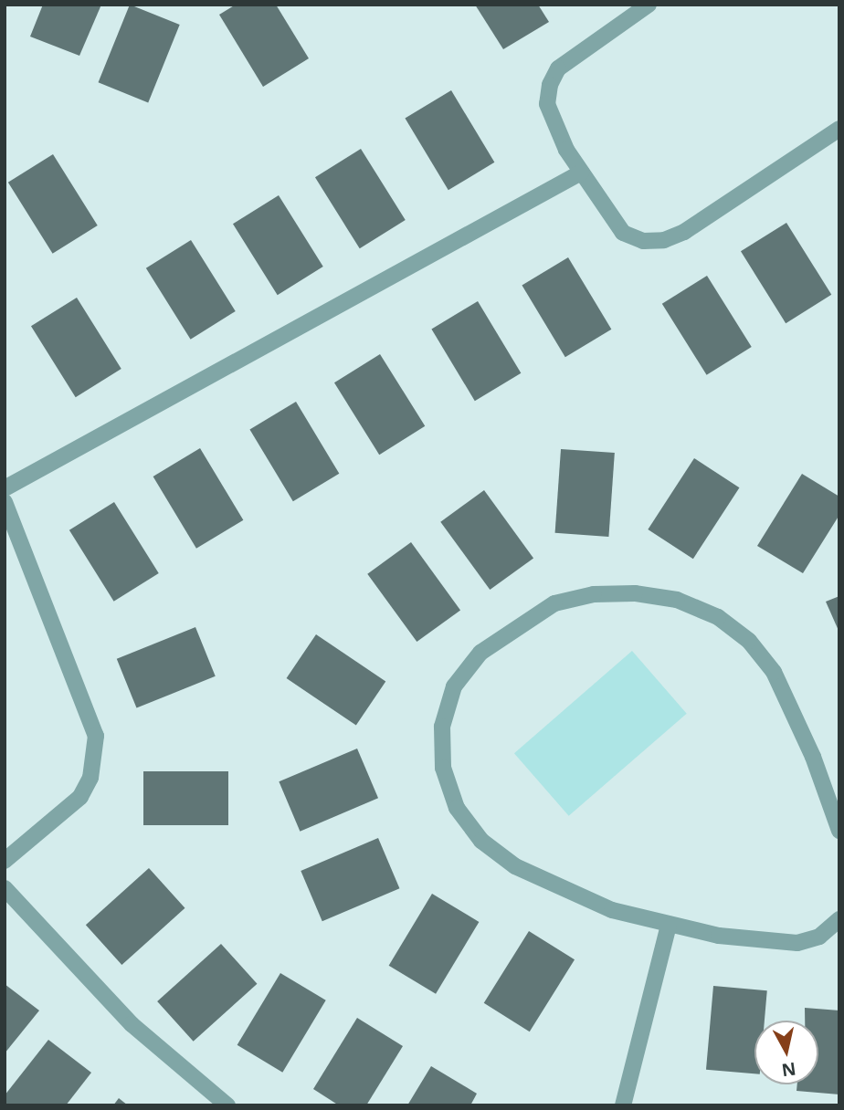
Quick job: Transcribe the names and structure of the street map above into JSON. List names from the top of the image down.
{
  "north": "bottom"
}
